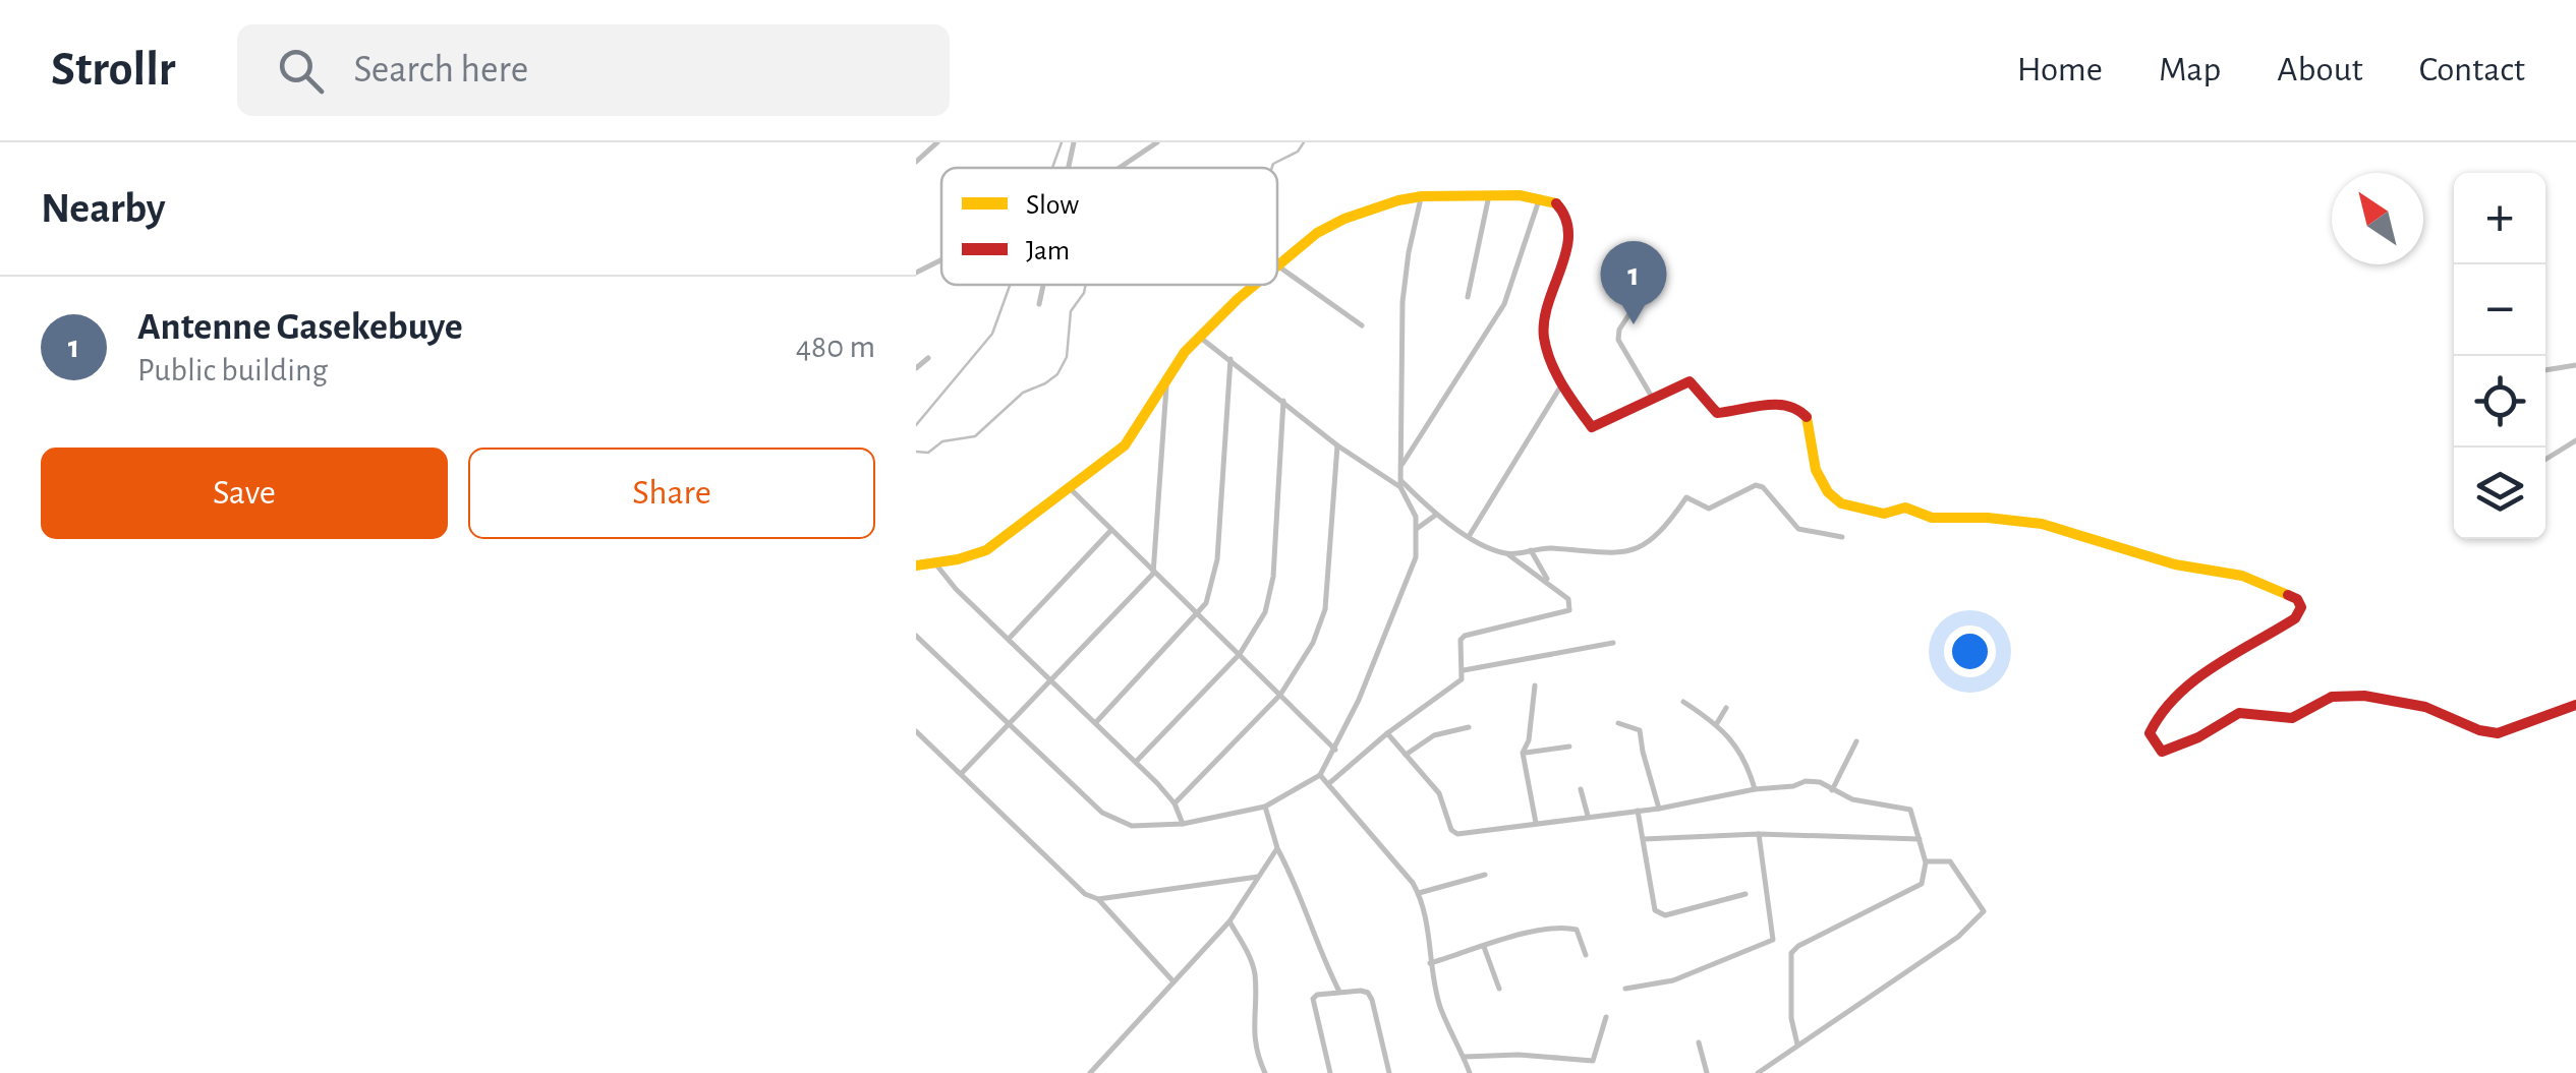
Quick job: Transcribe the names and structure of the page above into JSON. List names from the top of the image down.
{
  "legend": ["Slow", "Jam"],
  "north": "top left",
  "page": {
    "header": "Strollr",
    "search": "Search here",
    "nav": [
      "Home",
      "Map",
      "About",
      "Contact"
    ],
    "heading": "Nearby",
    "map_buttons": ["+", "−"],
    "pins": "1",
    "list": [
      {
        "mark": "1",
        "name": "Antenne Gasekebuye",
        "note": "Public building",
        "value": "480 m"
      }
    ],
    "buttons": ["Save", "Share"]
  }
}
